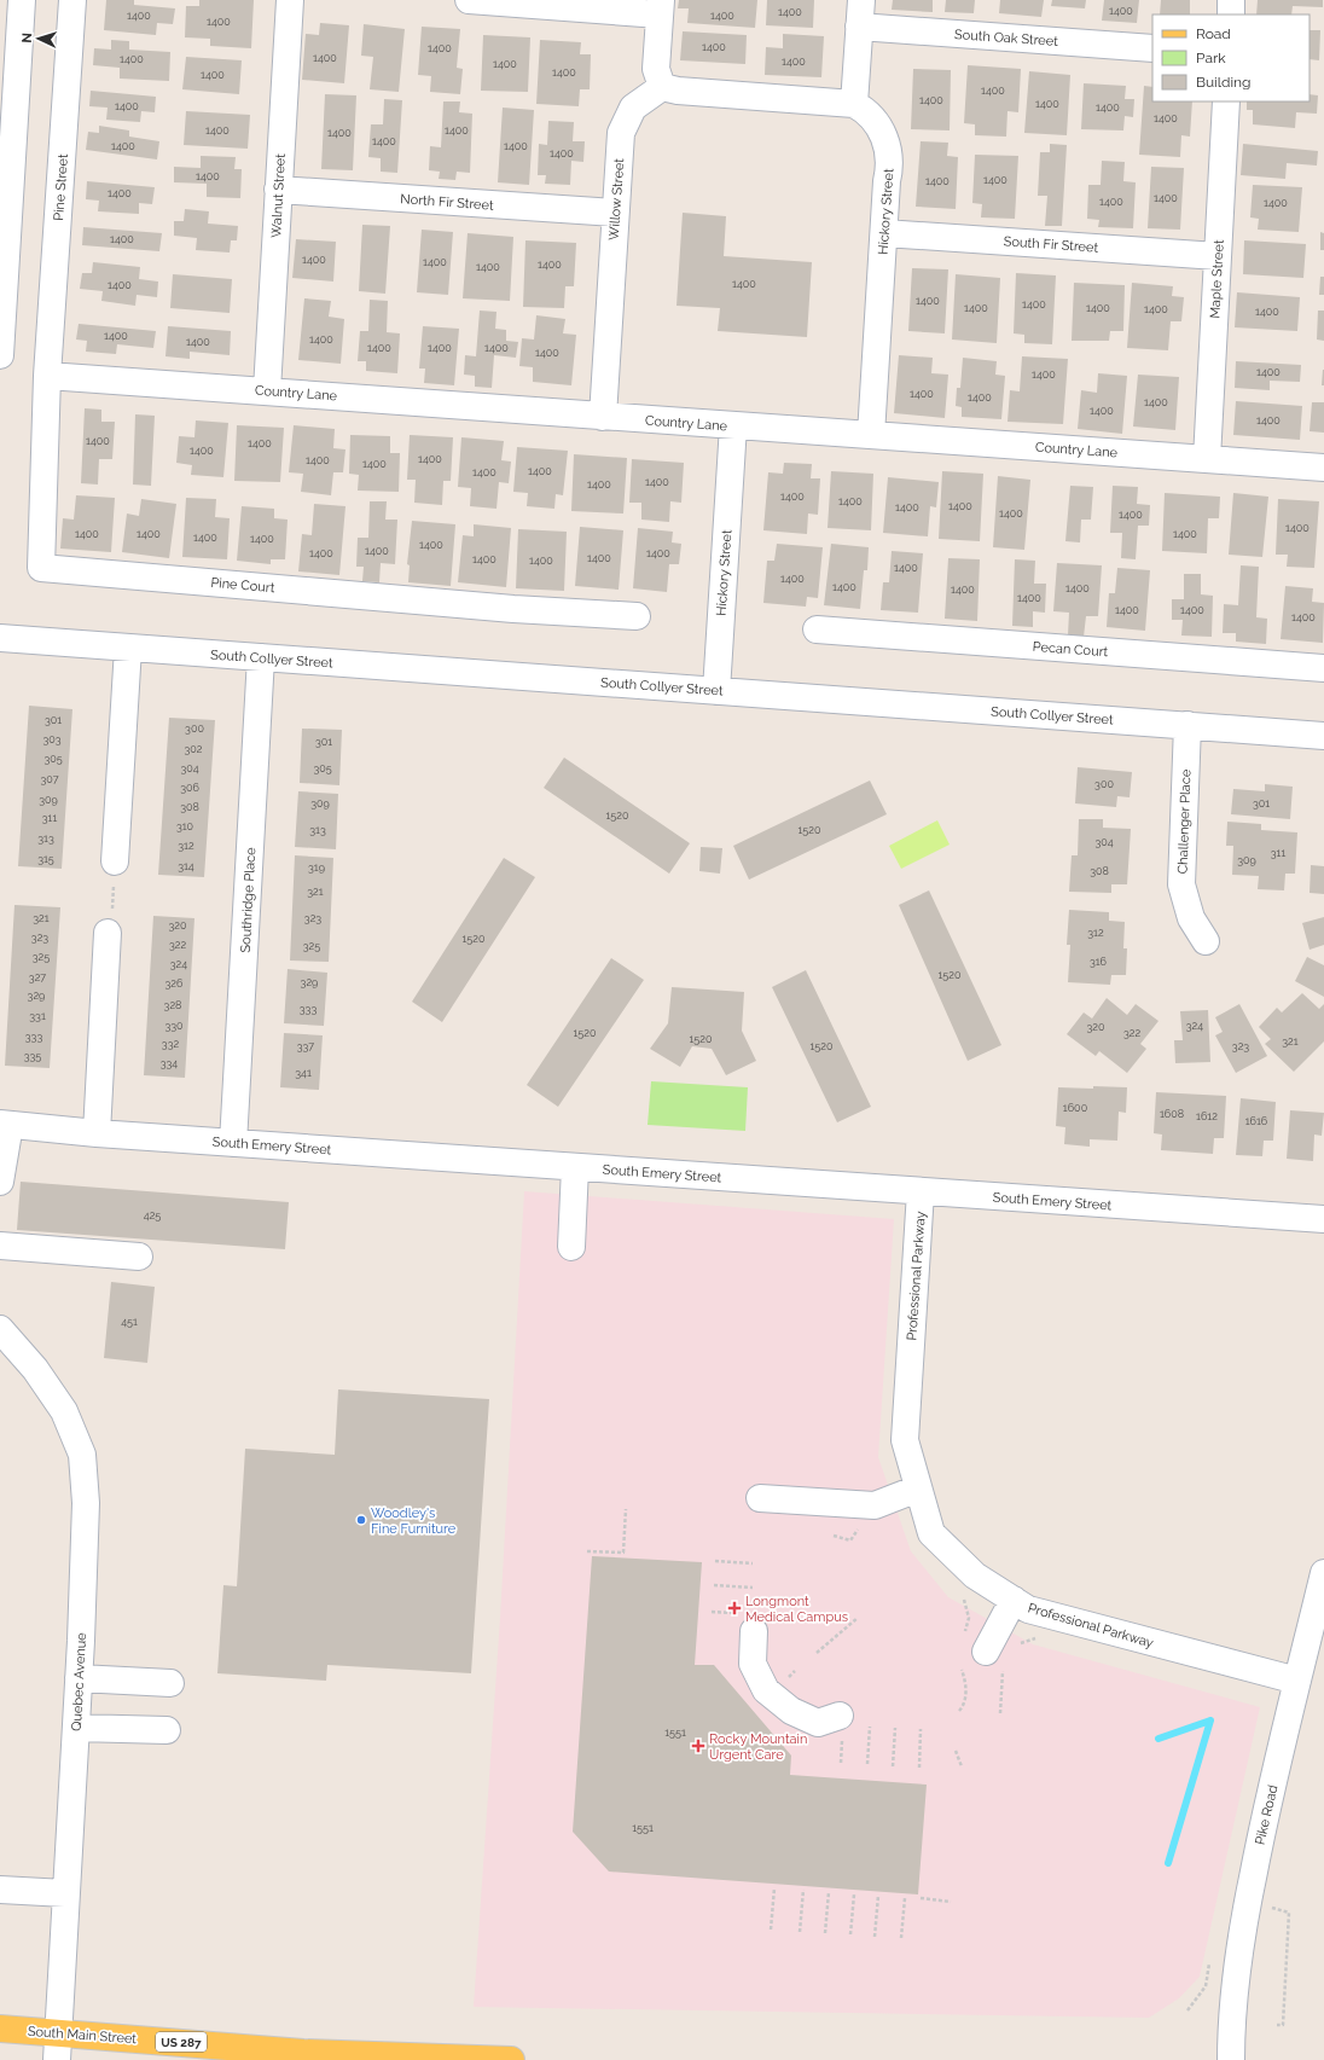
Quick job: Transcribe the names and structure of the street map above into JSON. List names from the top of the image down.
{
  "streets": {
    "main road": ["South Main Street", "US 287"],
    "street": [
      "South Oak Street",
      "Pine Street",
      "Walnut Street",
      "Willow Street",
      "North Fir Street",
      "Hickory Street",
      "South Fir Street",
      "Maple Street",
      "Country Lane",
      "Pine Court",
      "Pecan Court",
      "South Collyer Street",
      "Challenger Place",
      "Southridge Place",
      "South Emery Street",
      "Professional Parkway",
      "Quebec Avenue",
      "Pike Road"
    ]
  },
  "crossings": [
    ["Pine Street", "Country Lane"],
    ["Pine Street", "Pine Court"],
    ["Walnut Street", "North Fir Street"],
    ["Walnut Street", "Country Lane"],
    ["Willow Street", "North Fir Street"],
    ["Willow Street", "Country Lane"],
    ["Hickory Street", "South Fir Street"],
    ["Hickory Street", "Country Lane"],
    ["Hickory Street", "South Collyer Street"],
    ["South Fir Street", "Maple Street"],
    ["Maple Street", "Country Lane"],
    ["Country Lane", "Pine Court"],
    ["South Collyer Street", "Challenger Place"],
    ["South Collyer Street", "Southridge Place"],
    ["Southridge Place", "South Emery Street"],
    ["South Emery Street", "Professional Parkway"],
    ["Professional Parkway", "Pike Road"],
    ["Quebec Avenue", "South Main Street"]
  ],
  "places": {
    "other": ["Woodley's Fine Furniture"],
    "health": ["Longmont Medical Campus", "Rocky Mountain Urgent Care"]
  },
  "house_numbers": [
    "1400",
    "1400",
    "1400",
    "1400",
    "1400",
    "1400",
    "1400",
    "1400",
    "1400",
    "1400",
    "1400",
    "1400",
    "1400",
    "1400",
    "1400",
    "1400",
    "1400",
    "1400",
    "1400",
    "1400",
    "1400",
    "1400",
    "1400",
    "1400",
    "1400",
    "1400",
    "1400",
    "1400",
    "1400",
    "1400",
    "1400",
    "1400",
    "1400",
    "1400",
    "1400",
    "1400",
    "1400",
    "1400",
    "1400",
    "1400",
    "1400",
    "1400",
    "1400",
    "1400",
    "1400",
    "1400",
    "1400",
    "1400",
    "1400",
    "1400",
    "1400",
    "1400",
    "1400",
    "1400",
    "1400",
    "1400",
    "1400",
    "1400",
    "1400",
    "1400",
    "1400",
    "1400",
    "1400",
    "1400",
    "1400",
    "1400",
    "1400",
    "1400",
    "1400",
    "1400",
    "1400",
    "1400",
    "1400",
    "1400",
    "1400",
    "1400",
    "1400",
    "1400",
    "1400",
    "1400",
    "1400",
    "1400",
    "1400",
    "1400",
    "1400",
    "1400",
    "1400",
    "1400",
    "1400",
    "1400",
    "1400",
    "1400",
    "1400",
    "1400",
    "1400",
    "1400",
    "1400",
    "1400",
    "301",
    "300",
    "303",
    "301",
    "302",
    "305",
    "304",
    "305",
    "307",
    "300",
    "306",
    "309",
    "309",
    "301",
    "308",
    "1520",
    "311",
    "310",
    "313",
    "1520",
    "313",
    "304",
    "312",
    "311",
    "315",
    "309",
    "314",
    "319",
    "308",
    "321",
    "321",
    "323",
    "320",
    "312",
    "323",
    "1520",
    "322",
    "325",
    "325",
    "316",
    "324",
    "1520",
    "327",
    "329",
    "326",
    "329",
    "328",
    "333",
    "331",
    "330",
    "324",
    "320",
    "1520",
    "322",
    "333",
    "1520",
    "321",
    "332",
    "337",
    "1520",
    "323",
    "335",
    "334",
    "341",
    "1600",
    "1608",
    "1612",
    "1616",
    "425",
    "451",
    "1551",
    "1551"
  ],
  "legend": ["Road", "Park", "Building"],
  "north": "left"
}
